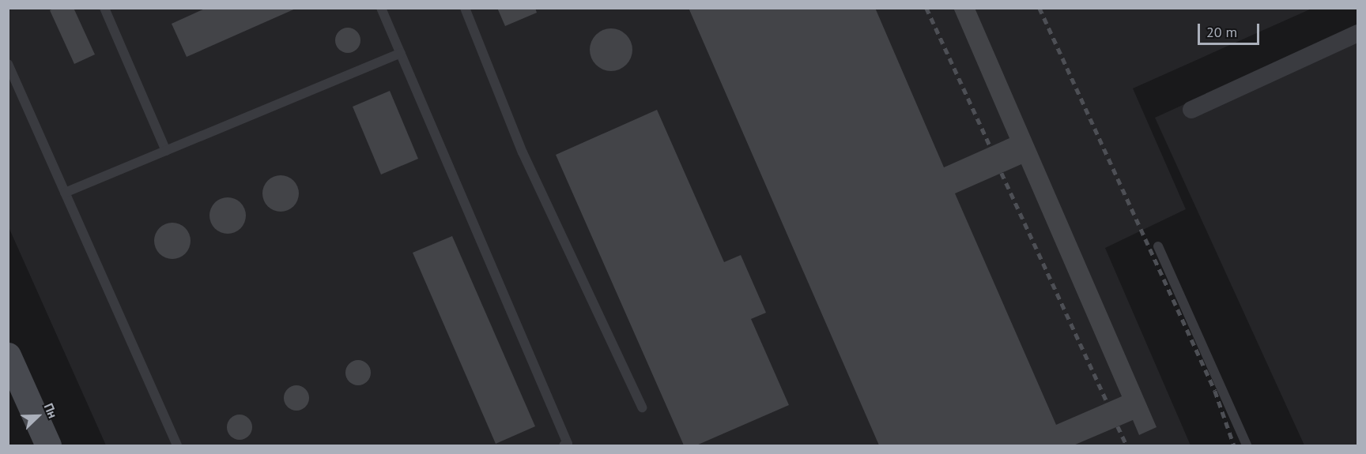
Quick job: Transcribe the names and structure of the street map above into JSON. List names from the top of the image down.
{
  "scale_bar": "20 m",
  "north": "top right"
}
